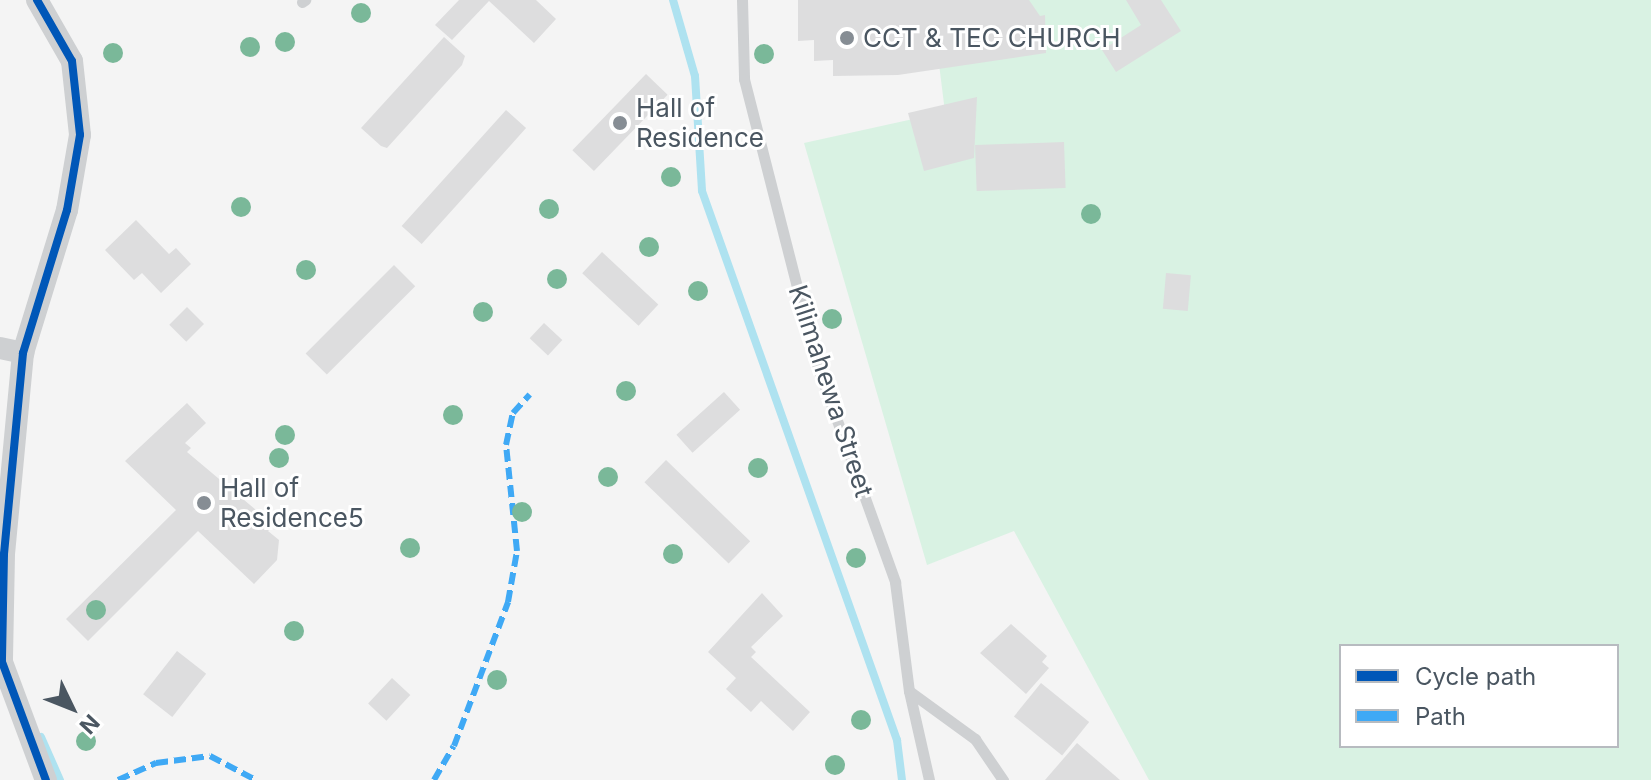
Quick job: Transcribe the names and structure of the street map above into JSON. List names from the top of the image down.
{
  "streets": {
    "lane": ["Kilimahewa Street"]
  },
  "places": ["CCT & TEC CHURCH", "Hall of Residence", "Hall of Residence5"],
  "legend": ["Cycle path", "Path"],
  "north": "bottom right"
}
